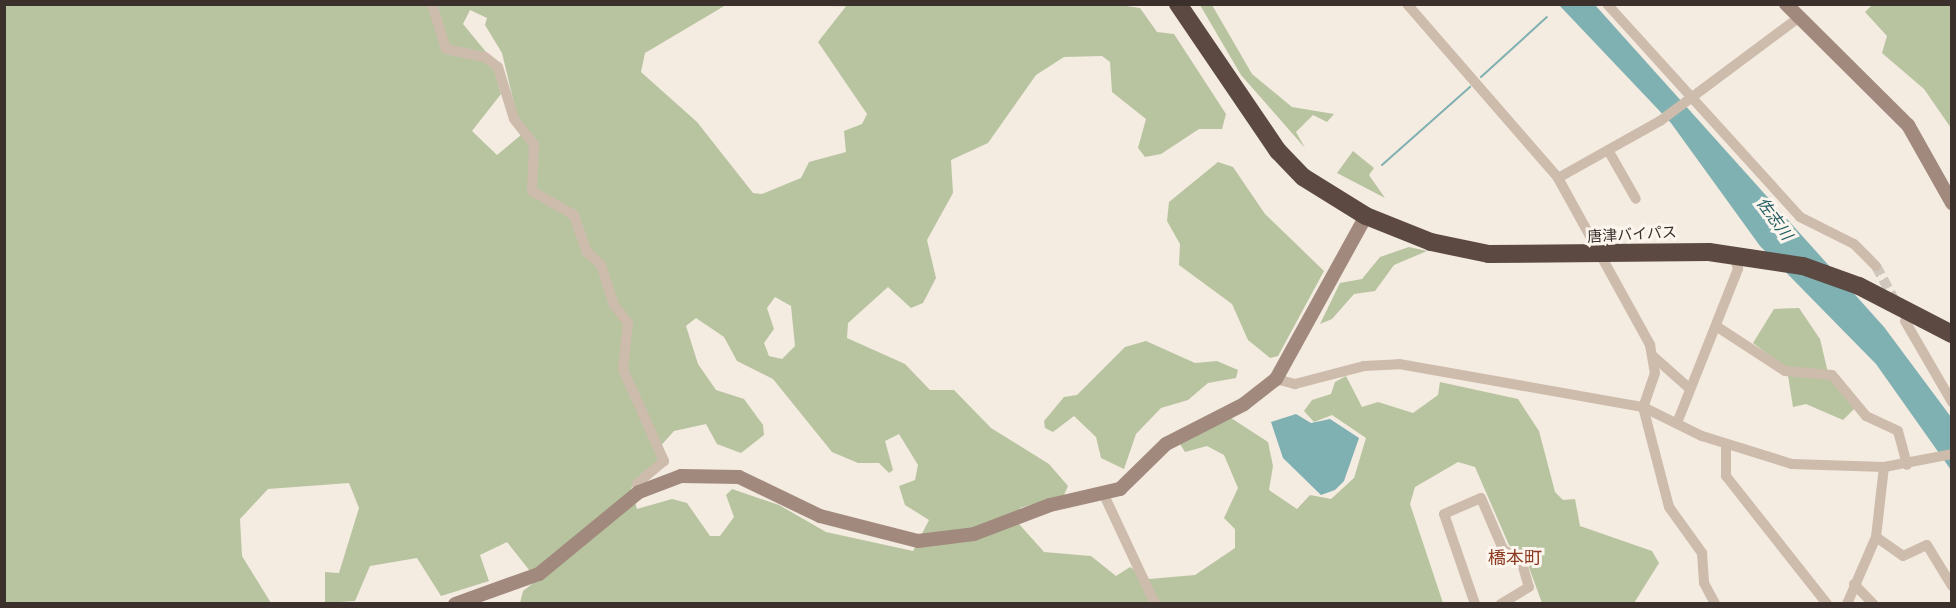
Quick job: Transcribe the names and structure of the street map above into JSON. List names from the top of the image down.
{
  "streets": {
    "highway": ["唐津バイパス"]
  },
  "districts": ["橋本町"],
  "water": ["佐志川"]
}
